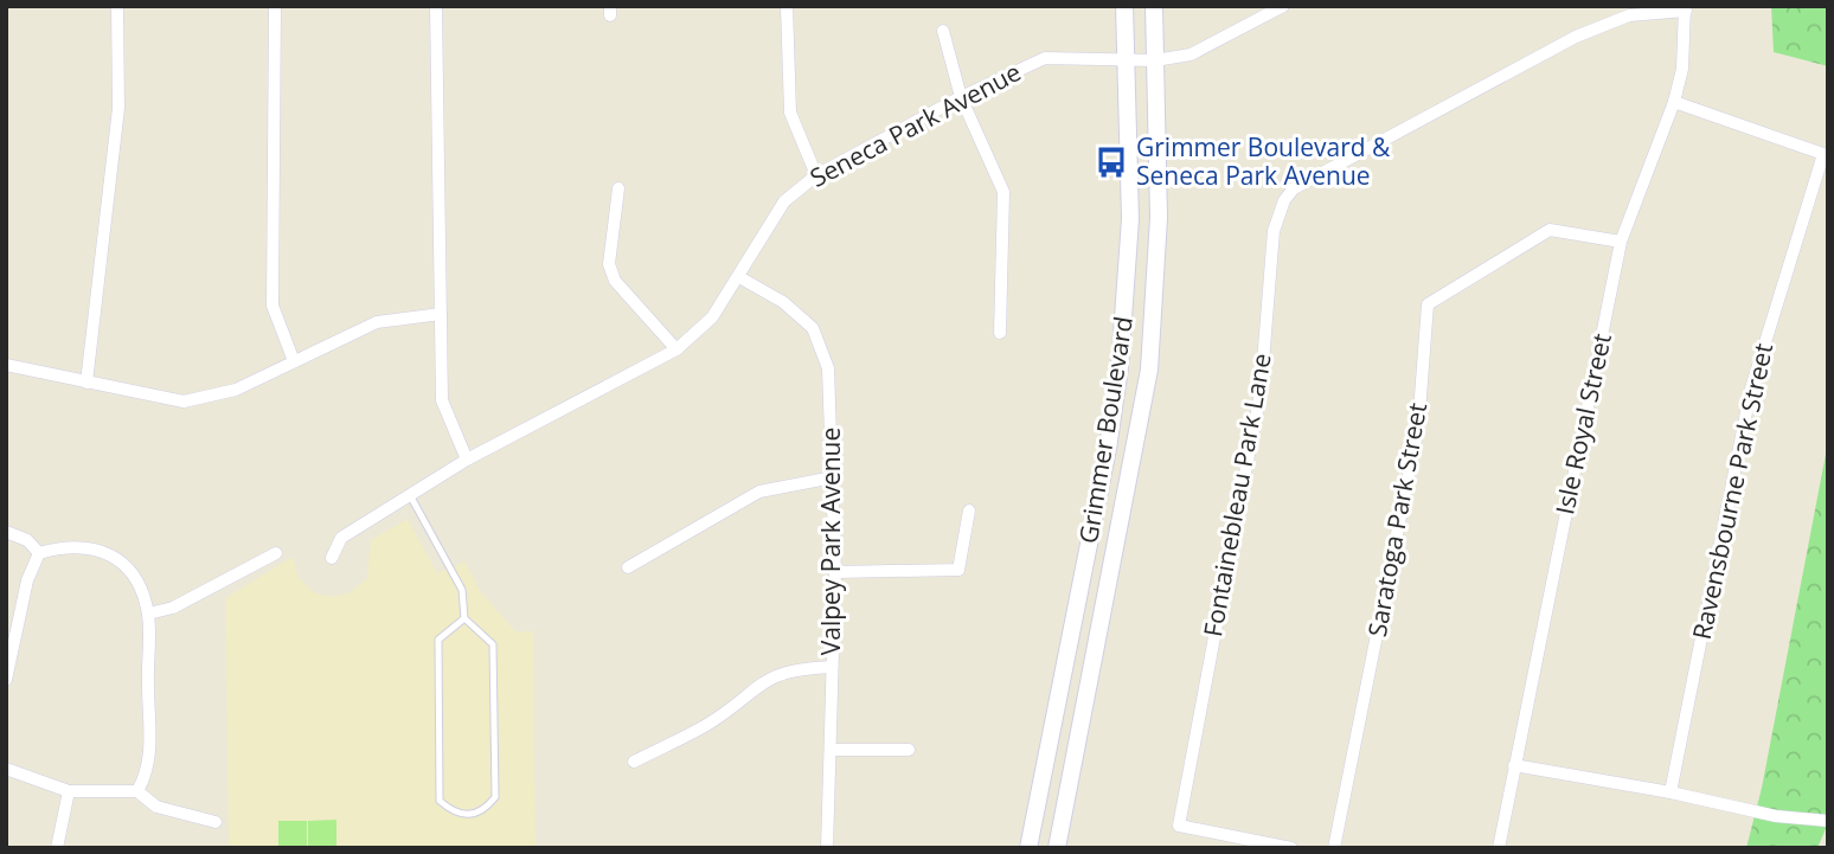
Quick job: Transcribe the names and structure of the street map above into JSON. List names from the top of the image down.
{
  "streets": {
    "main road": ["Grimmer Boulevard"],
    "street": [
      "Seneca Park Avenue",
      "Isle Royal Street",
      "Ravensbourne Park Street",
      "Fontainebleau Park Lane",
      "Saratoga Park Street",
      "Valpey Park Avenue"
    ]
  },
  "crossings": [
    ["Seneca Park Avenue", "Grimmer Boulevard"],
    ["Seneca Park Avenue", "Valpey Park Avenue"],
    ["Isle Royal Street", "Ravensbourne Park Street"],
    ["Isle Royal Street", "Fontainebleau Park Lane"],
    ["Isle Royal Street", "Saratoga Park Street"]
  ],
  "places": {
    "bus stop": ["Grimmer Boulevard & Seneca Park Avenue"]
  }
}
